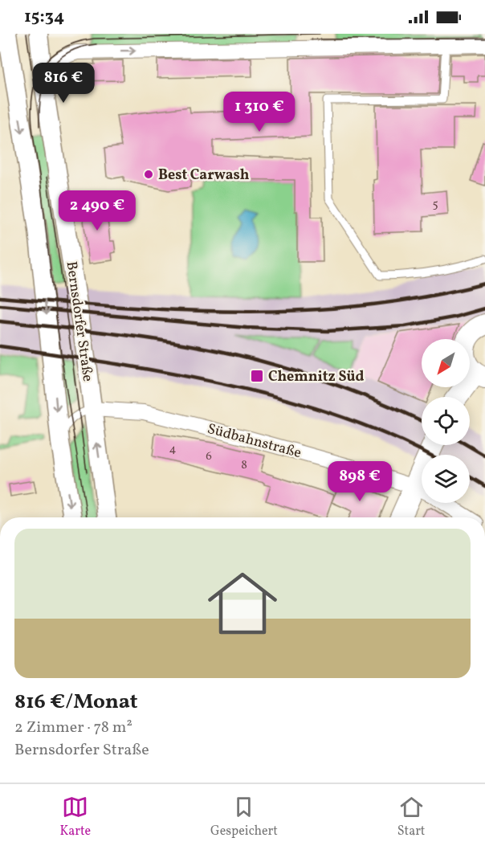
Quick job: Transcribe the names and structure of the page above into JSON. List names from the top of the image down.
{
  "streets": {
    "street": ["Bernsdorfer Straße", "Südbahnstraße"]
  },
  "crossings": [
    ["Bernsdorfer Straße", "Südbahnstraße"]
  ],
  "places": {
    "other": ["Best Carwash"],
    "transit": ["Chemnitz Süd"]
  },
  "house_numbers": [
    "5",
    "4",
    "6",
    "8"
  ],
  "north": "bottom left",
  "page": {
    "status": "15:34",
    "price": [
      "816 €",
      "1 310 €",
      "2 490 €",
      "898 €"
    ],
    "list": [
      {
        "name": "816 €/Monat",
        "note": "2 Zimmer · 78 m² · Bernsdorfer Straße"
      }
    ],
    "tabs": ["Karte", "Gespeichert", "Start"]
  }
}
